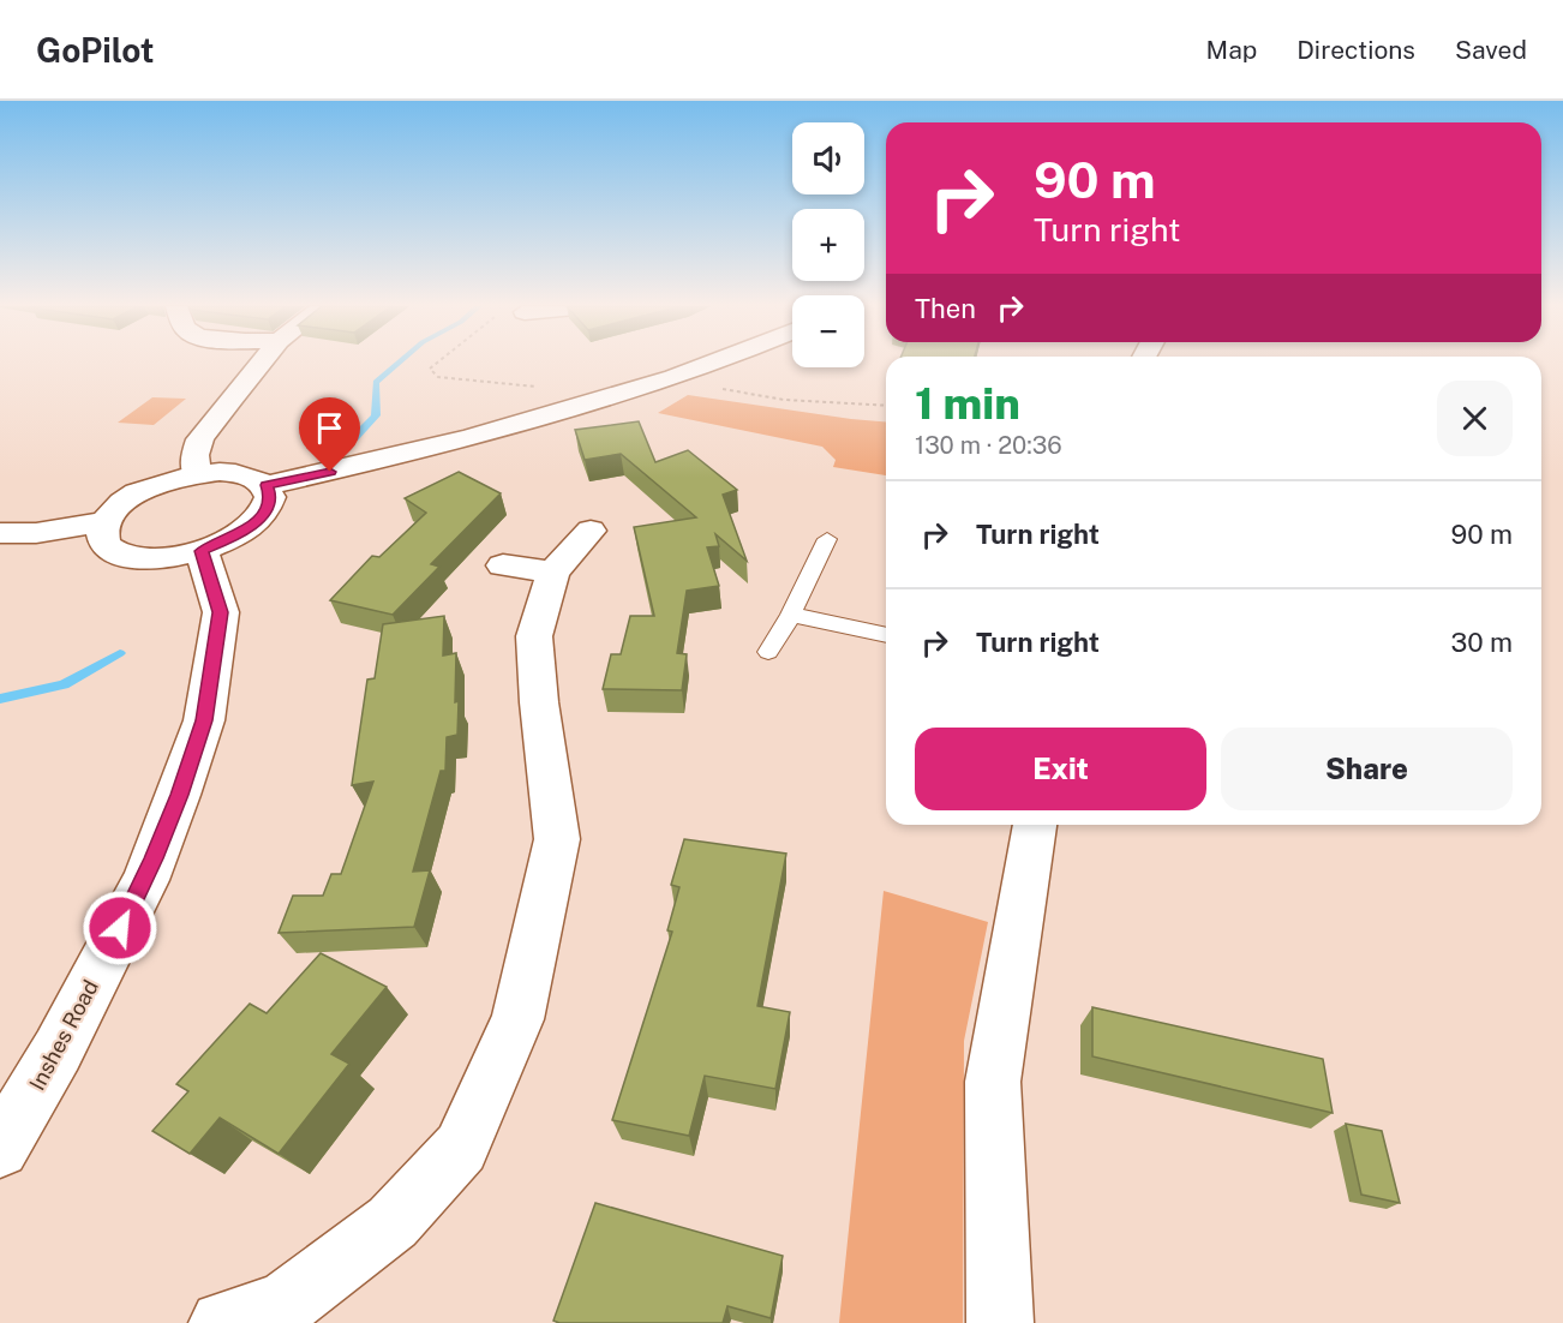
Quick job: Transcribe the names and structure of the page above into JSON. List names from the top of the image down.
{
  "streets": {
    "street": ["Inshes Road"]
  },
  "page": {
    "header": "GoPilot",
    "nav": ["Map", "Directions", "Saved"],
    "map_buttons": ["+", "−"],
    "turn": ["90 m", "Turn right"],
    "then": "Then",
    "heading": ["1 min", "130 m · 20:36"],
    "list": [
      {
        "name": "Turn right",
        "value": "90 m"
      },
      {
        "name": "Turn right",
        "value": "30 m"
      }
    ],
    "buttons": ["Exit", "Share"]
  }
}
